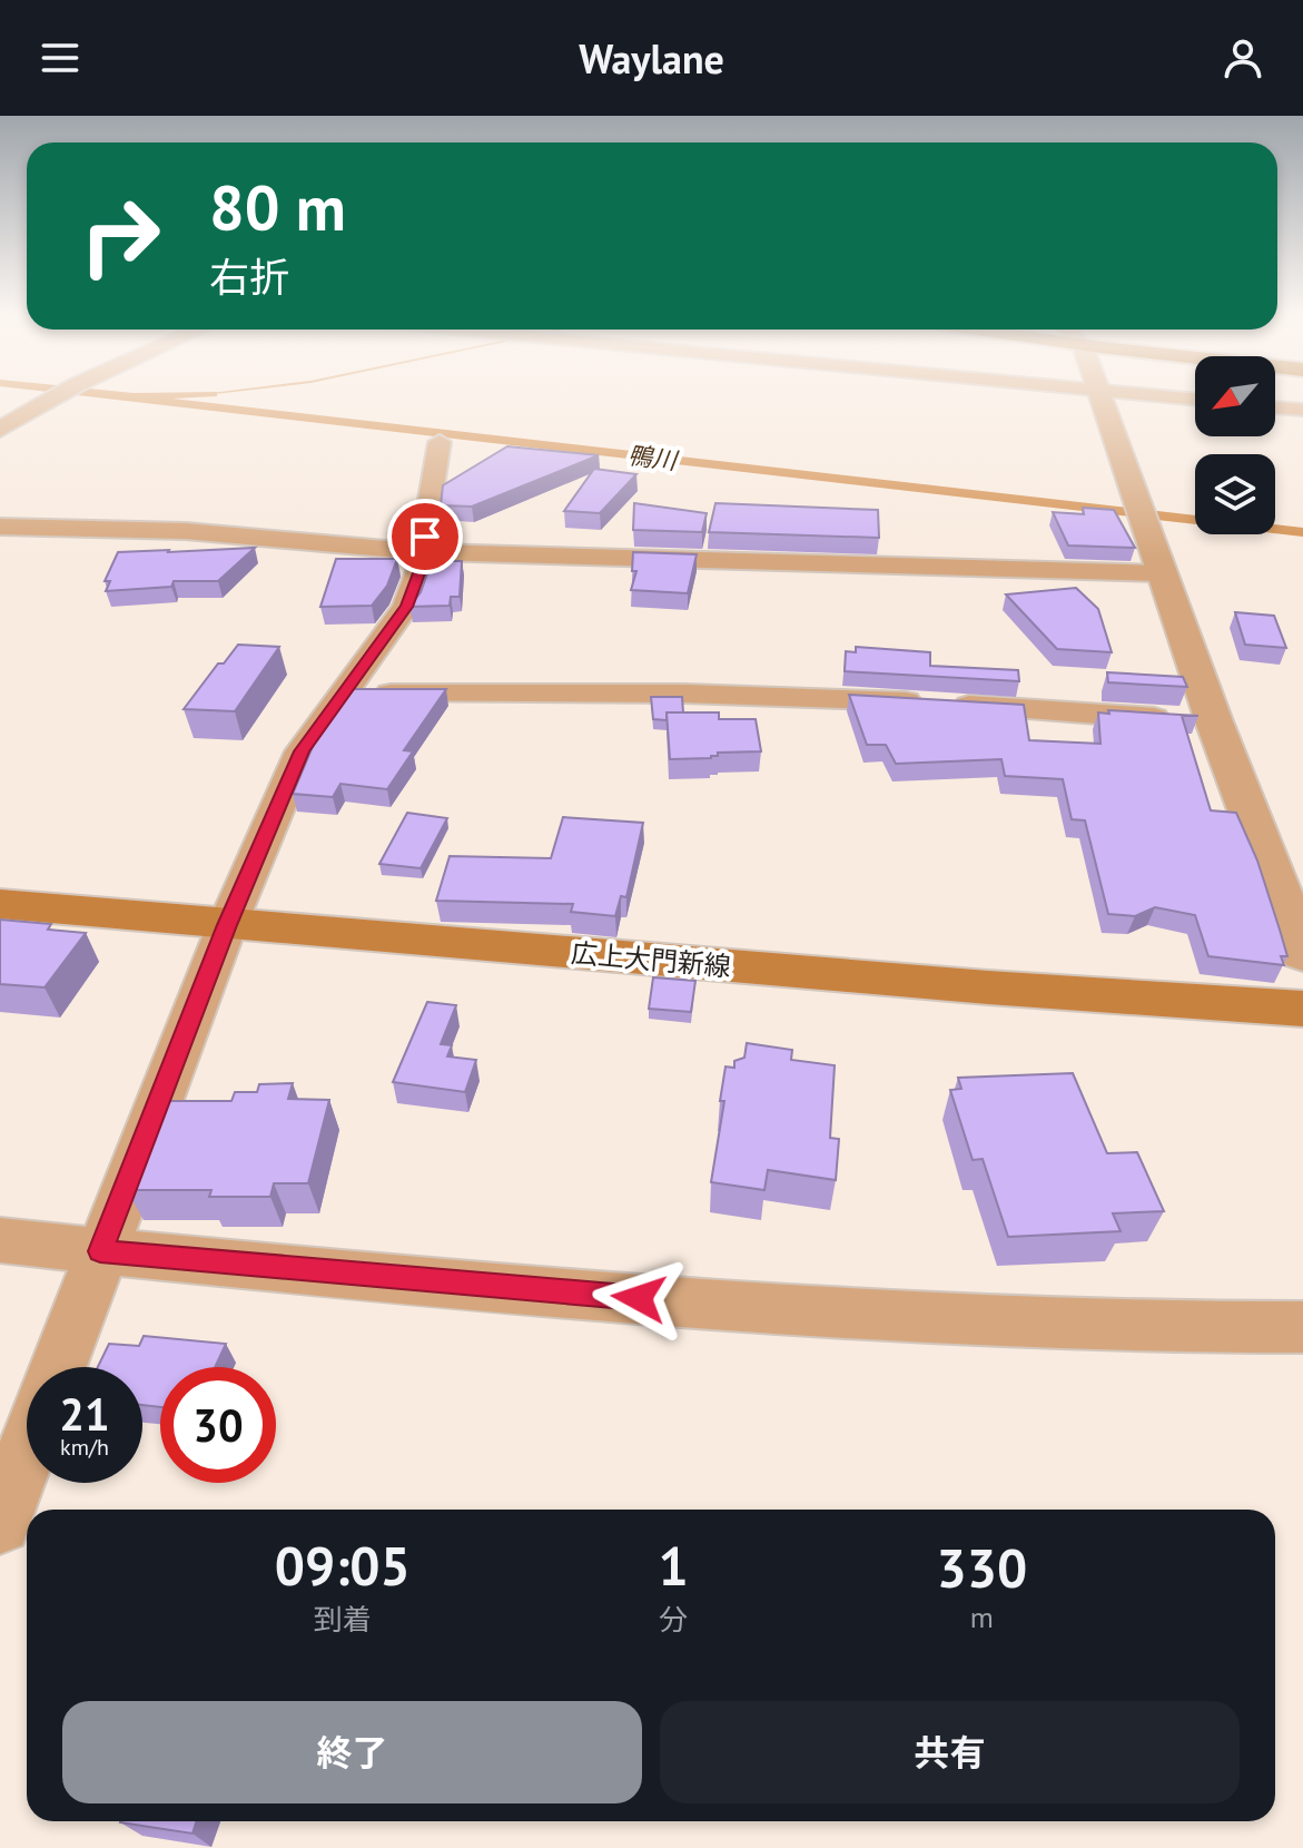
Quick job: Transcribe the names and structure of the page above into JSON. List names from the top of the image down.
{
  "streets": {
    "main road": ["広上大門新線"]
  },
  "water": ["鴨川"],
  "north": "bottom left",
  "page": {
    "header": "Waylane",
    "turn": ["80 m", "右折"],
    "speed": "21 km/h",
    "limit": "30",
    "eta": [
      "09:05",
      "到着",
      "1",
      "分",
      "330",
      "m"
    ],
    "buttons": ["終了", "共有"]
  }
}
